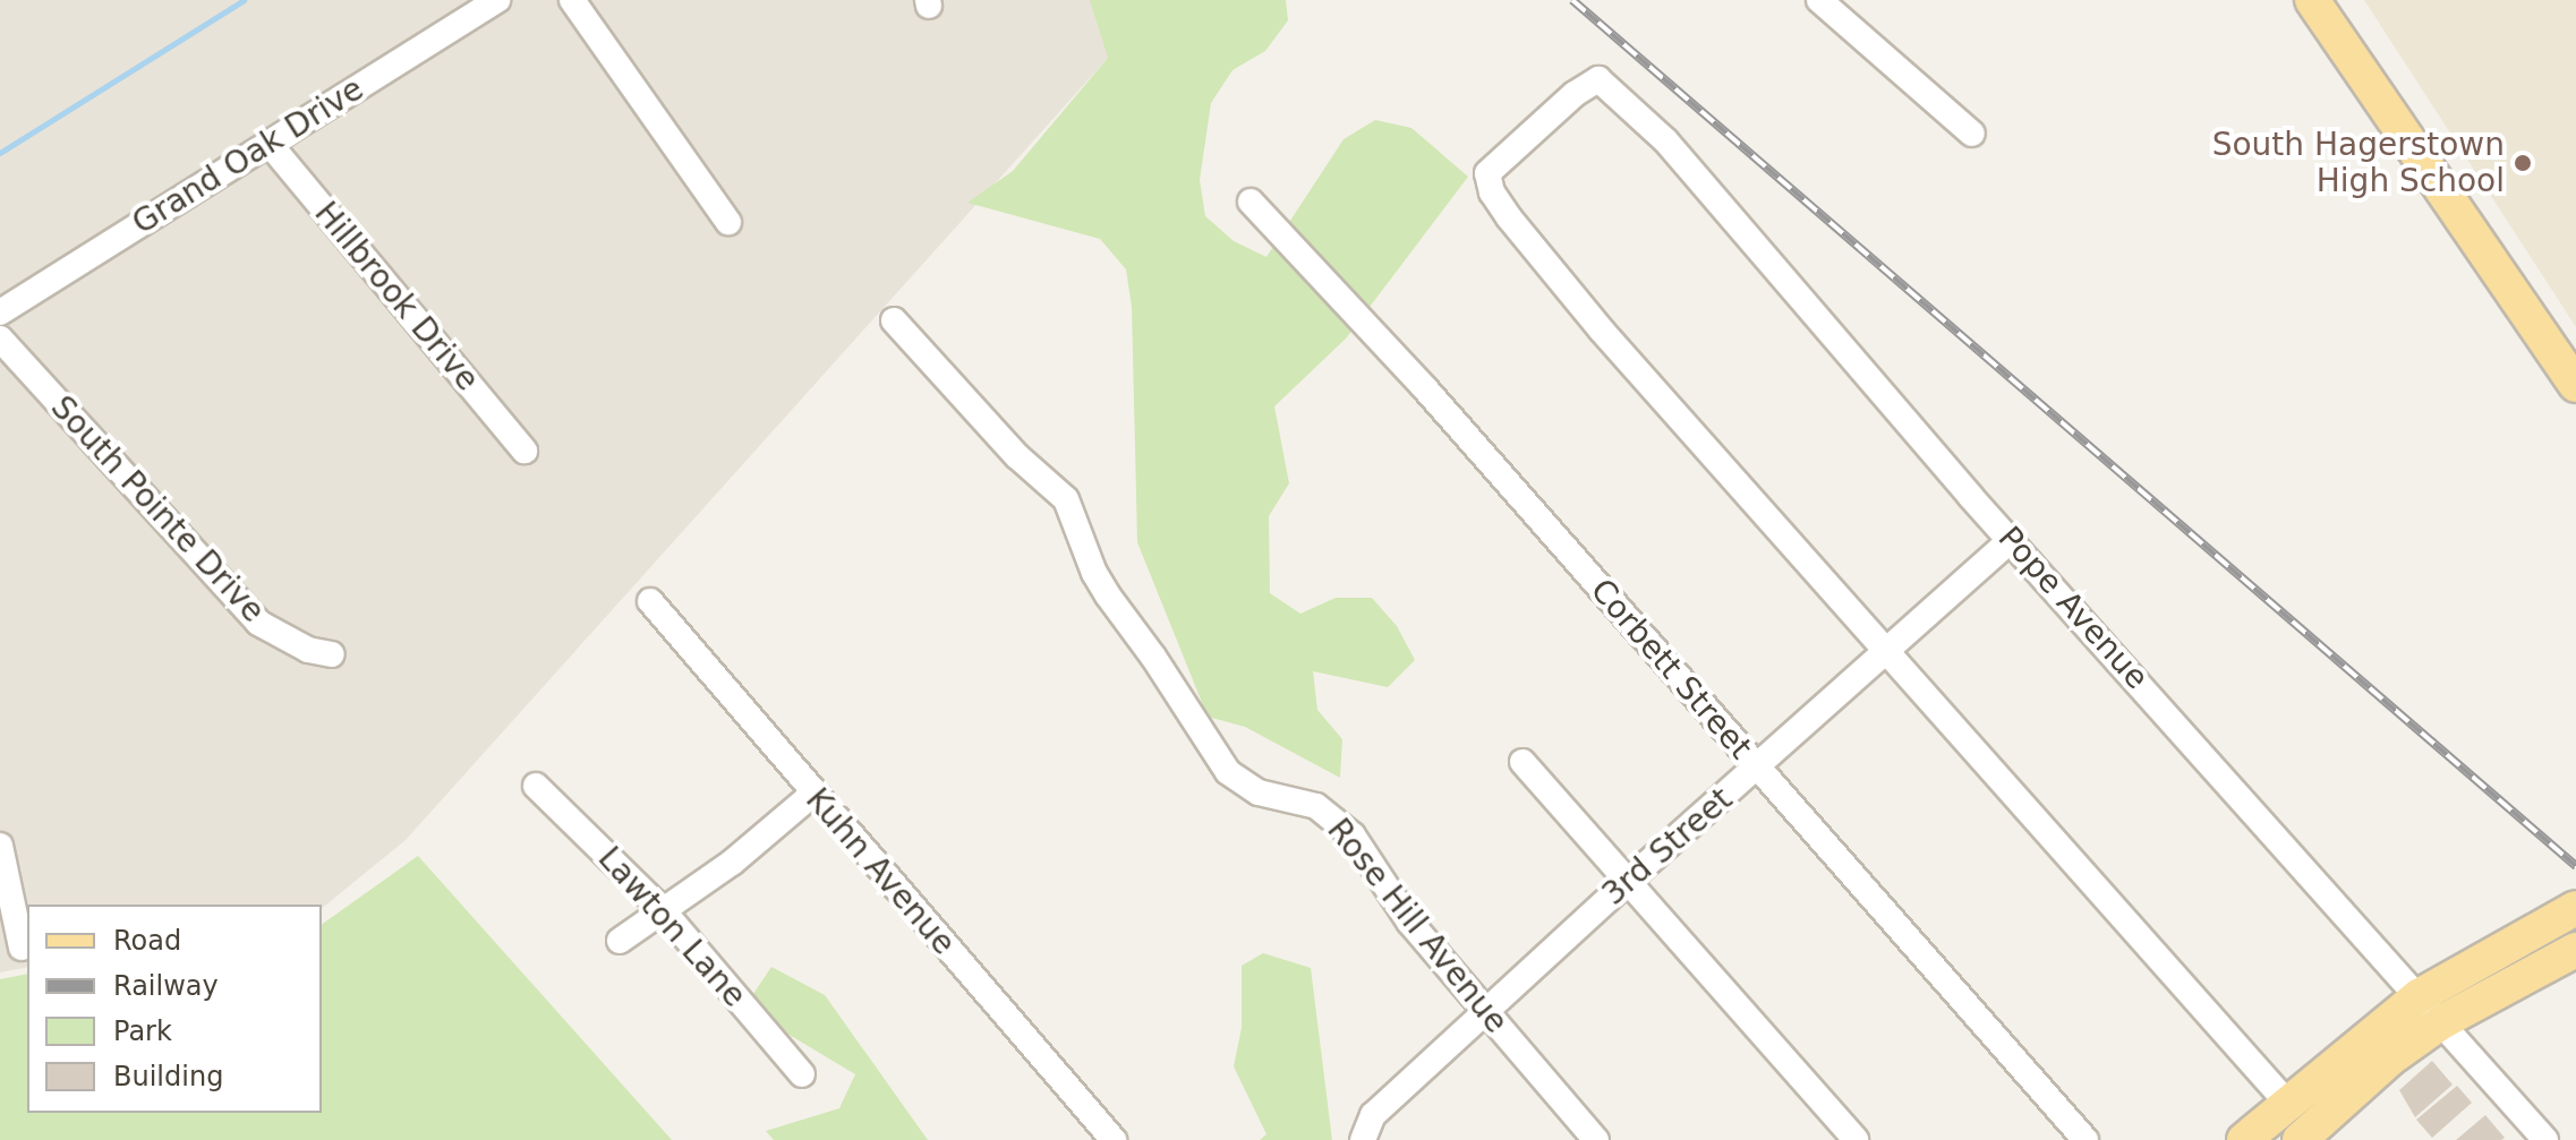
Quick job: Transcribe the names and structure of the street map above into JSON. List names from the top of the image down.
{
  "streets": {
    "street": [
      "Grand Oak Drive",
      "Hillbrook Drive",
      "South Pointe Drive",
      "Pope Avenue",
      "Corbett Street",
      "3rd Street",
      "Kuhn Avenue",
      "Rose Hill Avenue",
      "Lawton Lane"
    ]
  },
  "crossings": [
    ["Grand Oak Drive", "Hillbrook Drive"],
    ["Pope Avenue", "3rd Street"],
    ["Corbett Street", "3rd Street"],
    ["3rd Street", "Rose Hill Avenue"]
  ],
  "places": ["South Hagerstown High School"],
  "legend": [
    "Road",
    "Railway",
    "Park",
    "Building"
  ]
}
